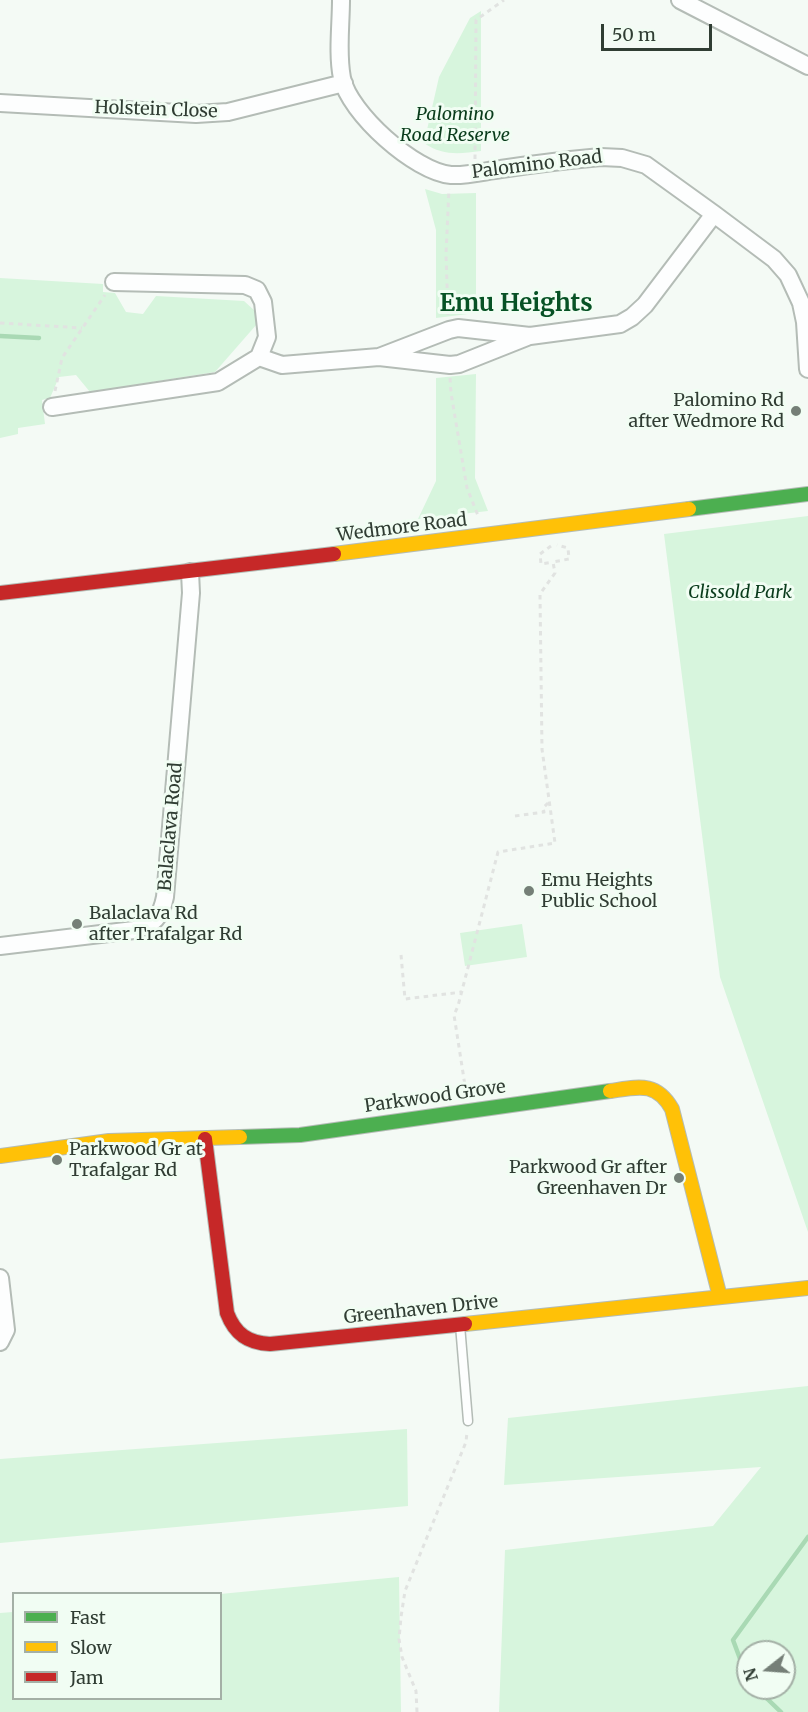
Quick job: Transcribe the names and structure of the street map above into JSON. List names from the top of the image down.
{
  "streets": {
    "street": [
      "Holstein Close",
      "Palomino Road",
      "Wedmore Road",
      "Balaclava Road",
      "Parkwood Grove",
      "Greenhaven Drive"
    ]
  },
  "crossings": [
    ["Holstein Close", "Palomino Road"],
    ["Wedmore Road", "Balaclava Road"],
    ["Parkwood Grove", "Greenhaven Drive"]
  ],
  "districts": ["Emu Heights"],
  "parks": ["Palomino Road Reserve", "Clissold Park"],
  "places": [
    "Palomino Rd after Wedmore Rd",
    "Emu Heights Public School",
    "Balaclava Rd after Trafalgar Rd",
    "Parkwood Gr at Trafalgar Rd",
    "Parkwood Gr after Greenhaven Dr"
  ],
  "legend": ["Fast", "Slow", "Jam"],
  "scale_bar": "50 m",
  "north": "left"
}
